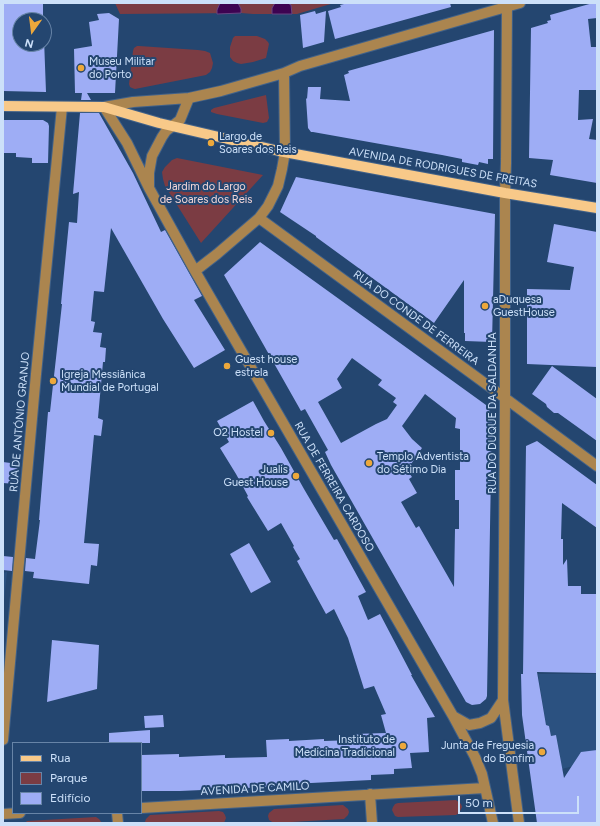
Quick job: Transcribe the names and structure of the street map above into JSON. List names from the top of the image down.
{
  "streets": {
    "main road": ["AVENIDA DE RODRIGUES DE FREITAS"],
    "street": [
      "RUA DO CONDE DE FERREIRA",
      "RUA DO DUQUE DA SALDANHA",
      "RUA DE ANTÓNIO GRANJO",
      "RUA DE FERREIRA CARDOSO",
      "AVENIDA DE CAMILO"
    ]
  },
  "crossings": [
    ["AVENIDA DE RODRIGUES DE FREITAS", "RUA DO DUQUE DA SALDANHA"],
    ["RUA DO CONDE DE FERREIRA", "RUA DO DUQUE DA SALDANHA"],
    ["RUA DE FERREIRA CARDOSO", "AVENIDA DE CAMILO"]
  ],
  "parks": ["Jardim do Largo de Soares dos Reis"],
  "places": [
    "Museu Militar do Porto",
    "Largo de Soares dos Reis",
    "aDuquesa GuestHouse",
    "Guest house estrela",
    "Igreja Messiânica Mundial de Portugal",
    "O2 Hostel",
    "Templo Adventista do Sétimo Dia",
    "Jualis Guest House",
    "Instituto de Medicina Tradicional",
    "Junta de Freguesia do Bonfim"
  ],
  "legend": ["Rua", "Parque", "Edifício"],
  "scale_bar": "50 m",
  "north": "bottom"
}
